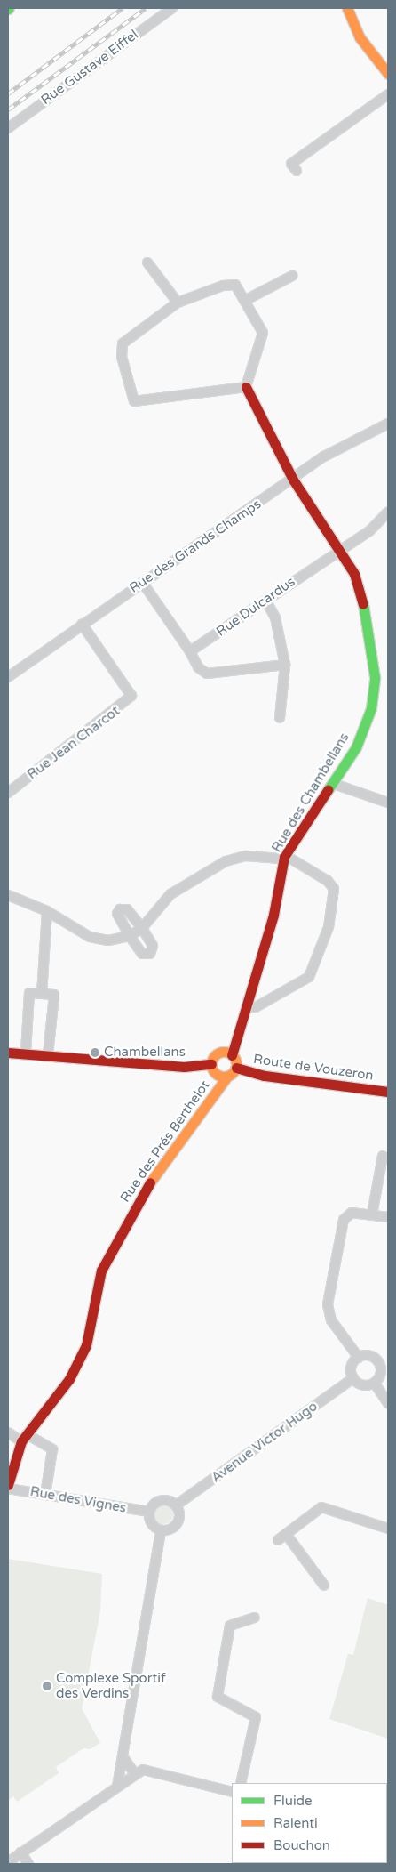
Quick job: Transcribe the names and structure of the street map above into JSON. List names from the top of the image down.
{
  "streets": {
    "street": [
      "Rue Gustave Eiffel",
      "Rue des Grands Champs",
      "Rue Dulcardus",
      "Rue Jean Charcot",
      "Rue des Chambellans",
      "Route de Vouzeron",
      "Rue des Prés Berthelot",
      "Avenue Victor Hugo",
      "Rue des Vignes"
    ]
  },
  "crossings": [
    ["Rue des Grands Champs", "Rue Jean Charcot"],
    ["Rue des Grands Champs", "Rue des Chambellans"],
    ["Rue Dulcardus", "Rue des Chambellans"],
    ["Rue des Chambellans", "Route de Vouzeron"],
    ["Rue des Chambellans", "Rue des Prés Berthelot"],
    ["Route de Vouzeron", "Rue des Prés Berthelot"],
    ["Avenue Victor Hugo", "Rue des Vignes"]
  ],
  "places": ["Chambellans", "Complexe Sportif des Verdins"],
  "legend": ["Fluide", "Ralenti", "Bouchon"]
}
